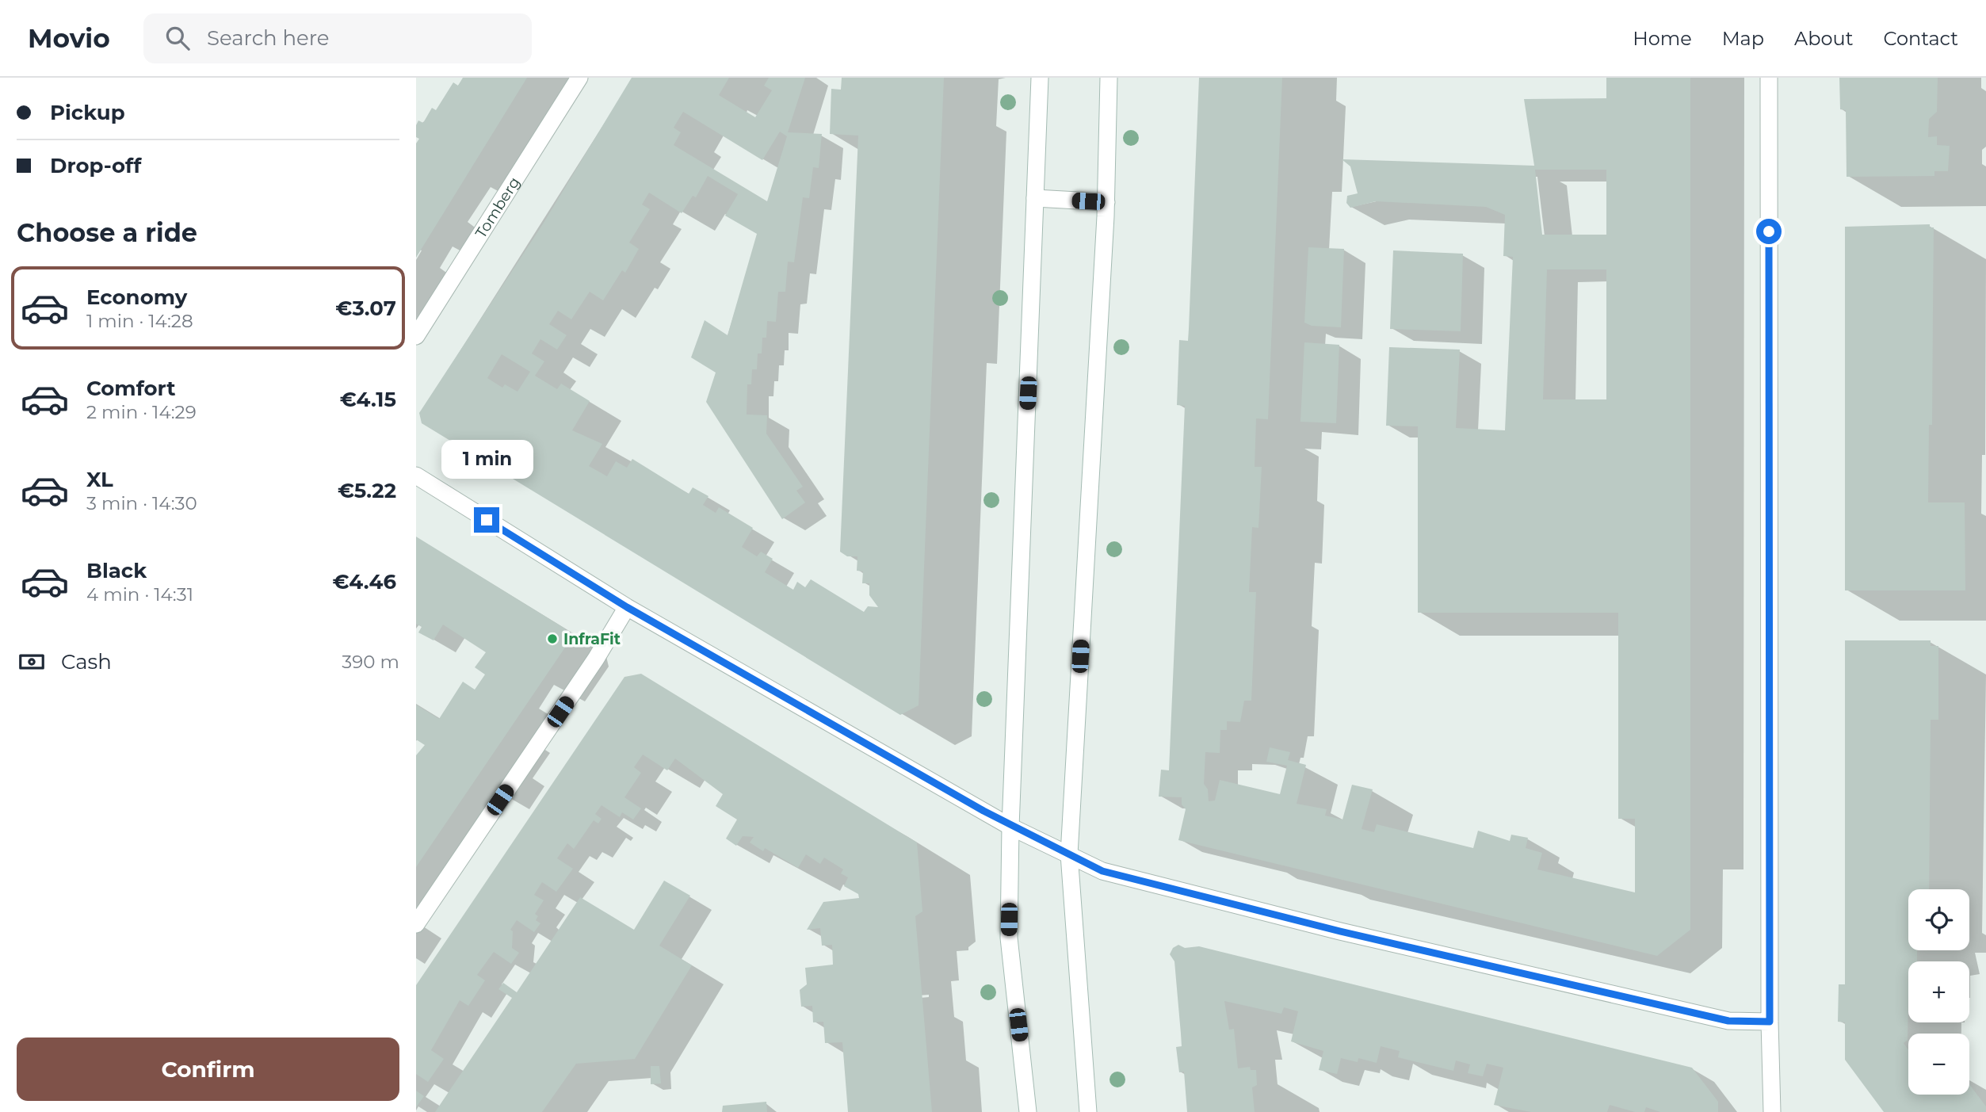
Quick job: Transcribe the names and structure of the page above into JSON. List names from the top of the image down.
{
  "streets": {
    "street": ["Tomberg"]
  },
  "places": ["InfraFit"],
  "page": {
    "header": "Movio",
    "search": "Search here",
    "nav": [
      "Home",
      "Map",
      "About",
      "Contact"
    ],
    "banner": ["Pickup", "Drop-off"],
    "heading": "Choose a ride",
    "list": [
      {
        "name": "Economy",
        "note": "1 min · 14:28",
        "value": "€3.07"
      },
      {
        "name": "Comfort",
        "note": "2 min · 14:29",
        "value": "€4.15"
      },
      {
        "name": "XL",
        "note": "3 min · 14:30",
        "value": "€5.22"
      },
      {
        "name": "Black",
        "note": "4 min · 14:31",
        "value": "€4.46"
      }
    ],
    "bubble": "1 min",
    "pay": ["Cash", "390 m"],
    "map_buttons": ["+", "−"],
    "buttons": "Confirm"
  }
}
